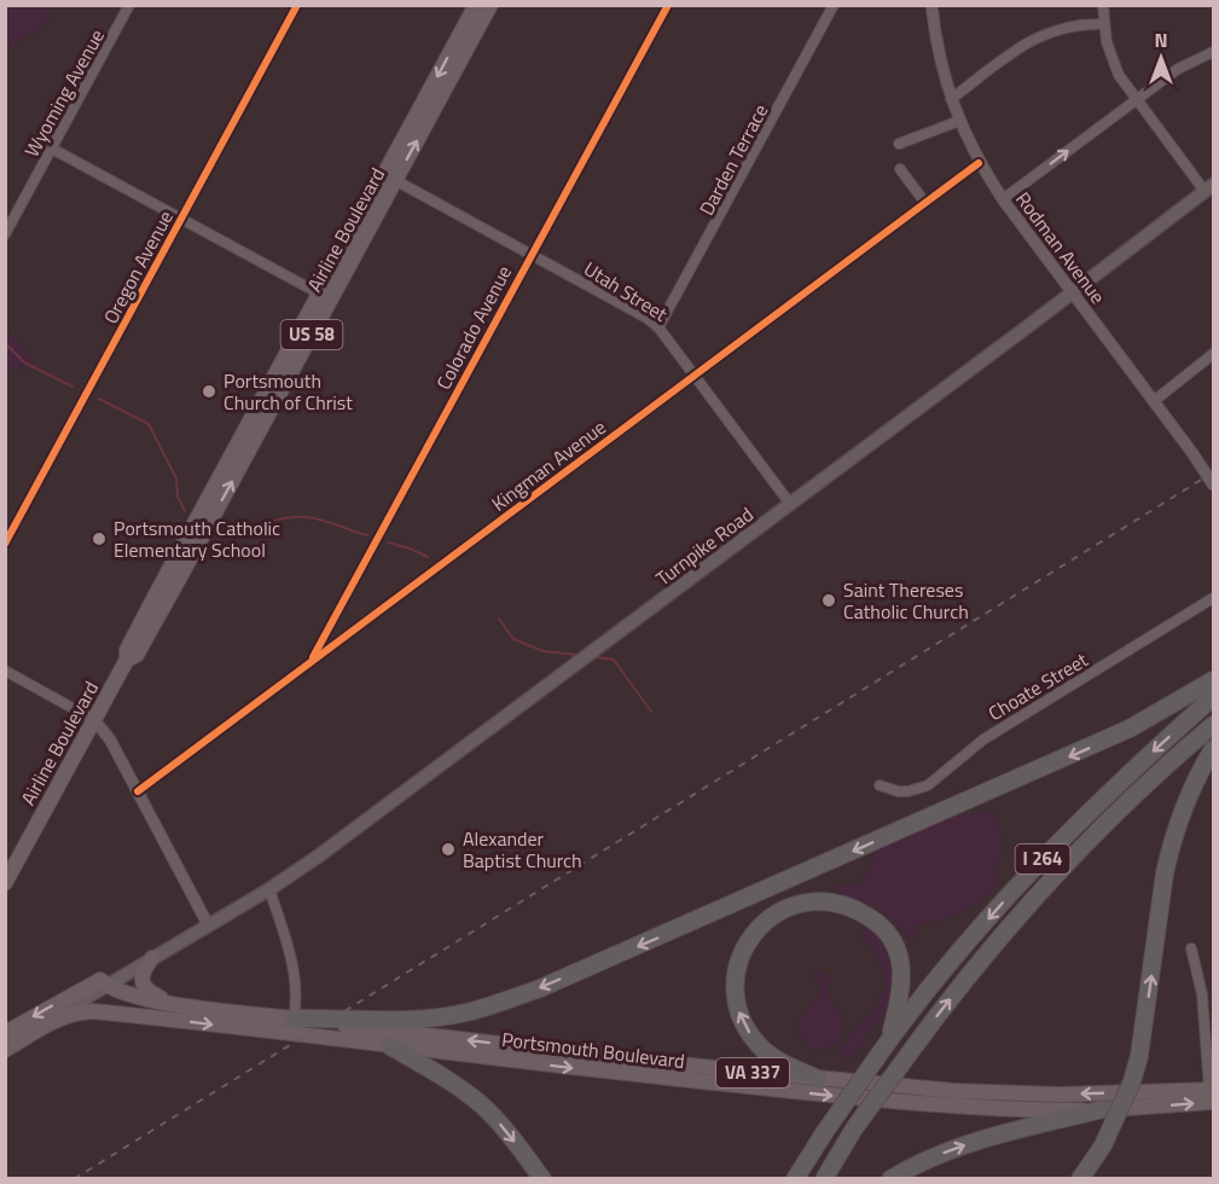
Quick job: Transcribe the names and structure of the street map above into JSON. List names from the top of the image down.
{
  "streets": {
    "highway": ["I 264"],
    "main road": [
      "Airline Boulevard",
      "US 58",
      "Turnpike Road",
      "Portsmouth Boulevard",
      "VA 337"
    ],
    "street": [
      "Wyoming Avenue",
      "Darden Terrace",
      "Rodman Avenue",
      "Oregon Avenue",
      "Utah Street",
      "Colorado Avenue",
      "Kingman Avenue",
      "Choate Street"
    ]
  },
  "crossings": [
    ["Darden Terrace", "Utah Street"],
    ["Airline Boulevard", "Utah Street"],
    ["Rodman Avenue", "Kingman Avenue"],
    ["Rodman Avenue", "Turnpike Road"],
    ["Utah Street", "Colorado Avenue"],
    ["Utah Street", "Kingman Avenue"],
    ["Utah Street", "Turnpike Road"],
    ["Colorado Avenue", "Kingman Avenue"],
    ["Turnpike Road", "Portsmouth Boulevard"]
  ],
  "places": [
    "Portsmouth Church of Christ",
    "Portsmouth Catholic Elementary School",
    "Saint Thereses Catholic Church",
    "Alexander Baptist Church"
  ],
  "north": "top"
}
